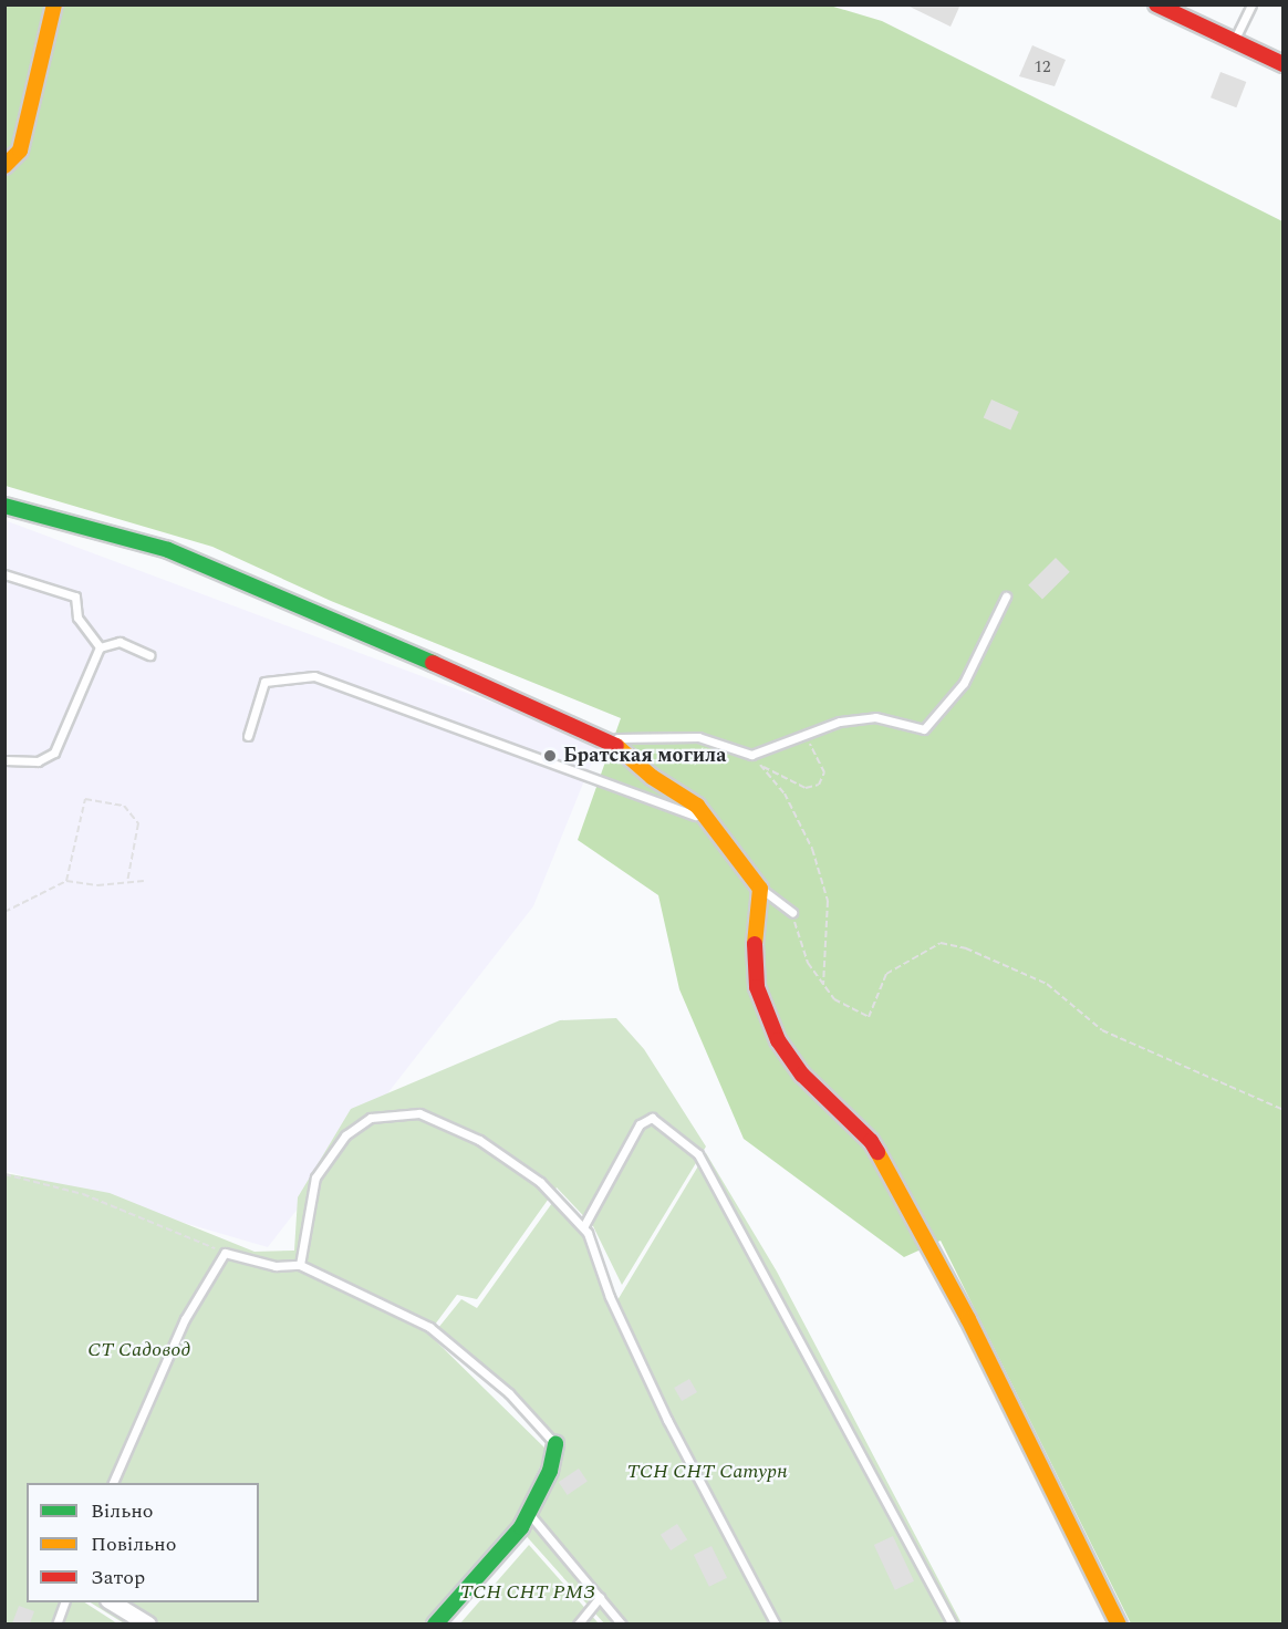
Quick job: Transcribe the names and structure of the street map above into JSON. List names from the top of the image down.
{
  "parks": ["СТ Садовод", "ТСН СНТ Сатурн", "ТСН СНТ РМЗ"],
  "places": ["Братская могила"],
  "house_numbers": ["12"],
  "legend": ["Вільно", "Повільно", "Затор"]
}
